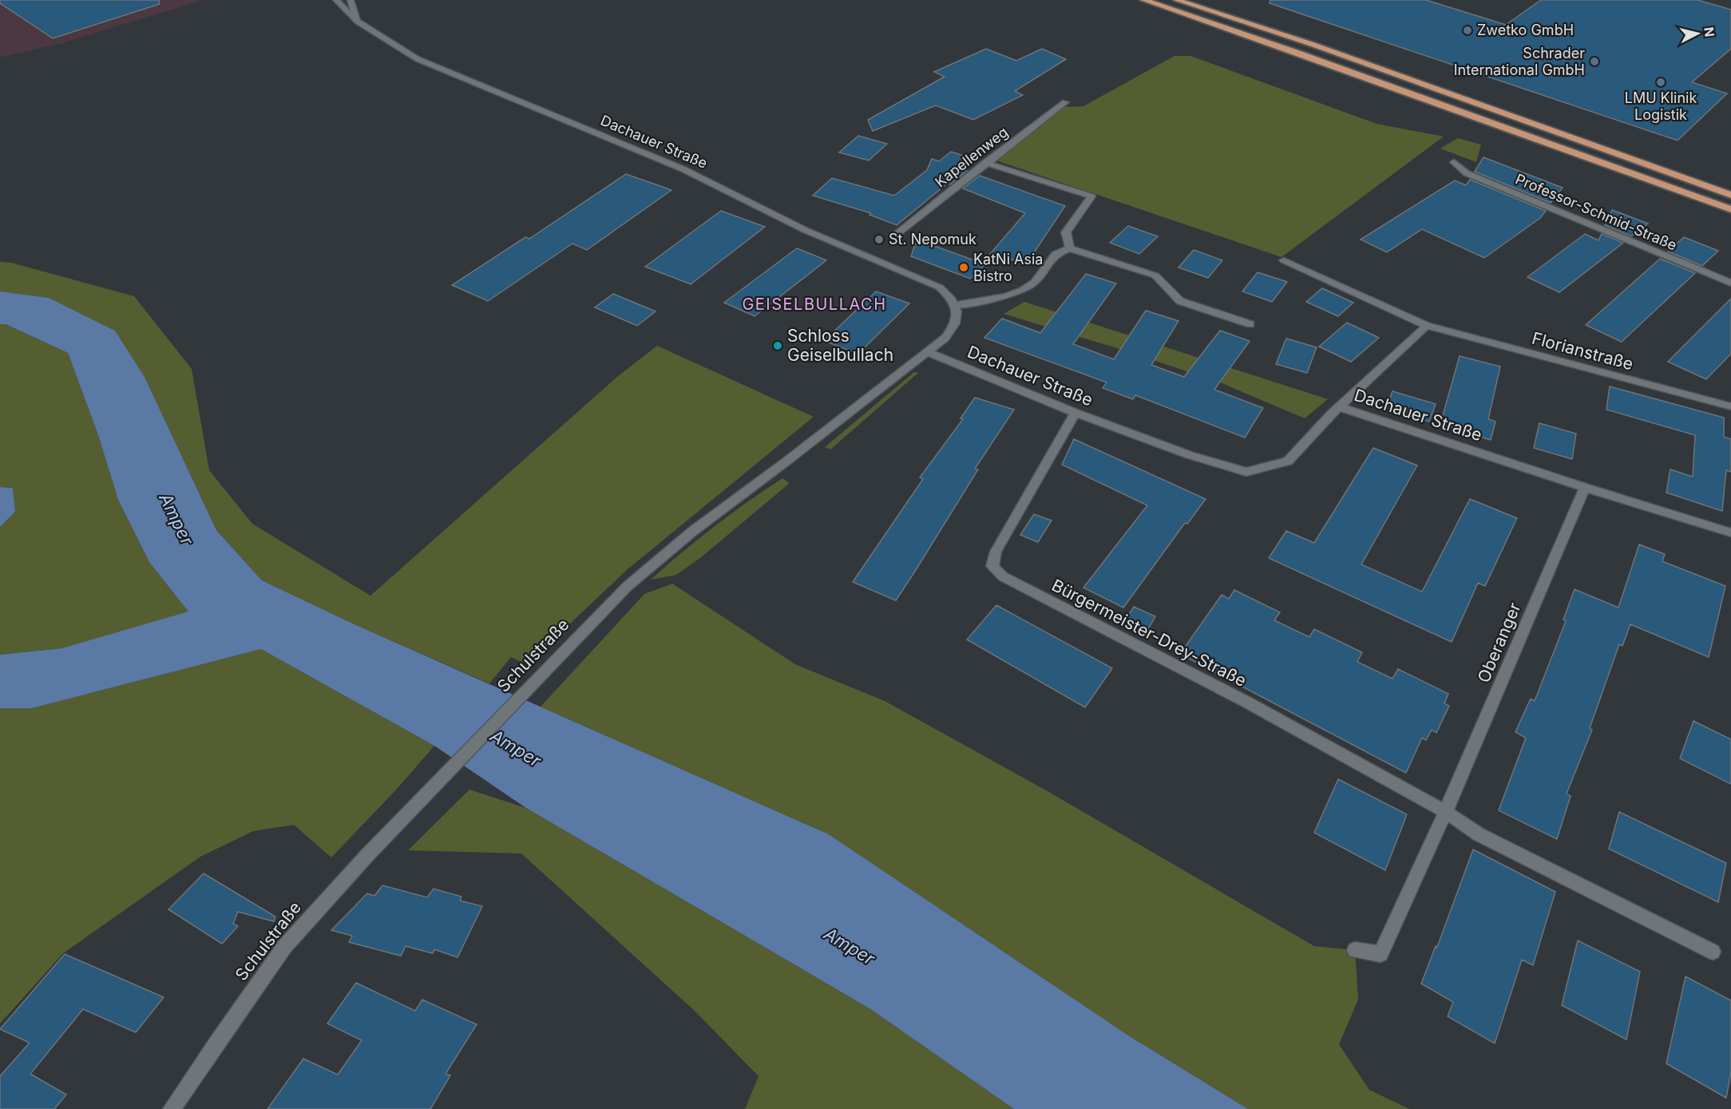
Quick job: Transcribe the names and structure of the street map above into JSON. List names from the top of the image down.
{
  "streets": {
    "street": [
      "Dachauer Straße",
      "Kapellenweg",
      "Professor-Schmid-Straße",
      "Florianstraße",
      "Bürgermeister-Drey-Straße",
      "Oberanger",
      "Schulstraße"
    ]
  },
  "crossings": [
    ["Dachauer Straße", "Bürgermeister-Drey-Straße"],
    ["Dachauer Straße", "Oberanger"],
    ["Dachauer Straße", "Schulstraße"],
    ["Bürgermeister-Drey-Straße", "Oberanger"]
  ],
  "districts": ["GEISELBULLACH"],
  "water": ["Amper"],
  "places": [
    "Zwetko GmbH",
    "Schrader International GmbH",
    "LMU Klinik Logistik",
    "St. Nepomuk",
    "KatNi Asia Bistro",
    "Schloss Geiselbullach"
  ],
  "north": "right"
}
